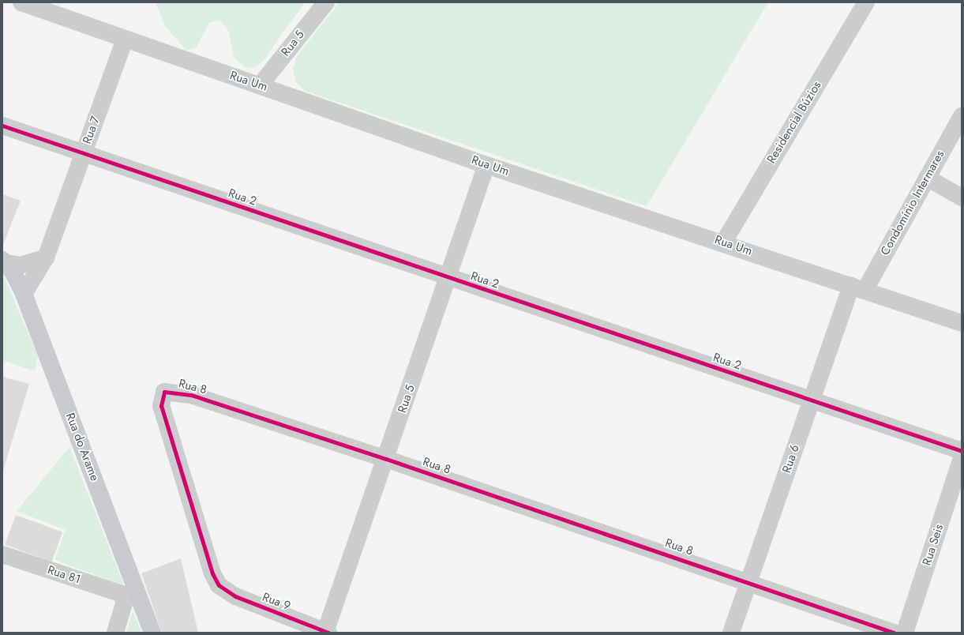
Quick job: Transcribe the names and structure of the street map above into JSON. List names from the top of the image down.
{
  "streets": {
    "main road": ["Rua do Arame"],
    "street": [
      "Rua 5",
      "Rua Um",
      "Residencial Búzios",
      "Rua 7",
      "Rua 2",
      "Condomínio Intermares",
      "Rua 8",
      "Rua 6",
      "Rua Seis",
      "Rua 81",
      "Rua 9"
    ]
  },
  "crossings": [
    ["Rua 5", "Rua Um"],
    ["Rua 5", "Rua 2"],
    ["Rua 5", "Rua 8"],
    ["Rua 5", "Rua 9"],
    ["Rua Um", "Residencial Búzios"],
    ["Rua Um", "Rua 7"],
    ["Rua Um", "Condomínio Intermares"],
    ["Rua Um", "Rua 6"],
    ["Rua 7", "Rua 2"],
    ["Rua 7", "Rua do Arame"],
    ["Rua 2", "Rua 6"],
    ["Condomínio Intermares", "Rua 6"],
    ["Rua 8", "Rua 6"],
    ["Rua 8", "Rua 9"],
    ["Rua do Arame", "Rua 81"]
  ]
}
